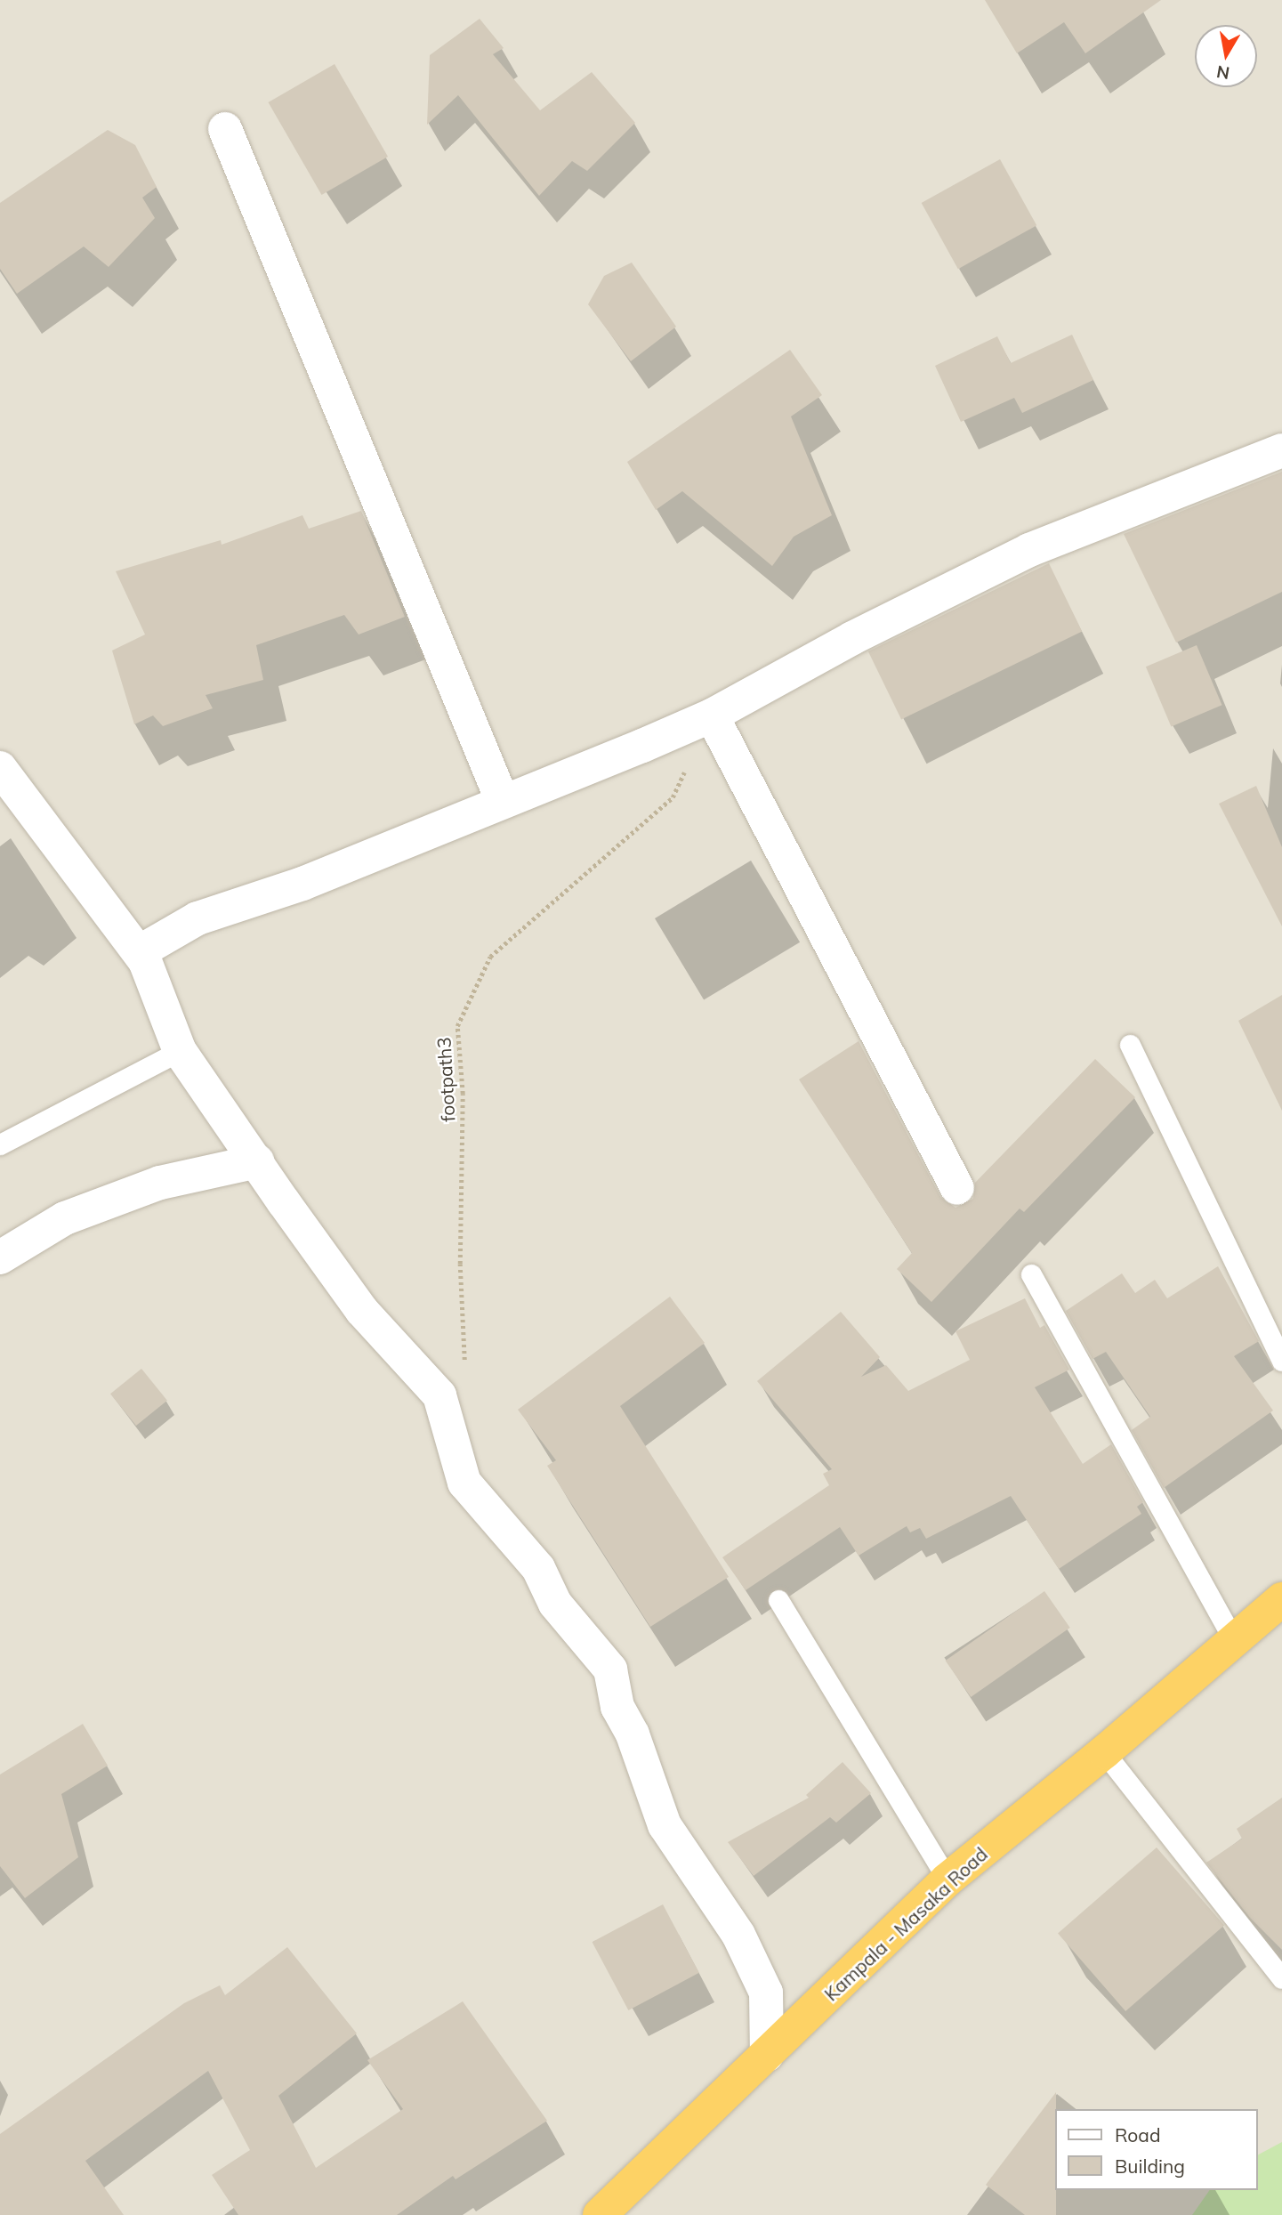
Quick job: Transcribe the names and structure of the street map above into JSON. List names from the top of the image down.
{
  "streets": {
    "highway": ["Kampala - Masaka Road"],
    "path": ["footpath3"]
  },
  "legend": ["Road", "Building"],
  "north": "bottom"
}
